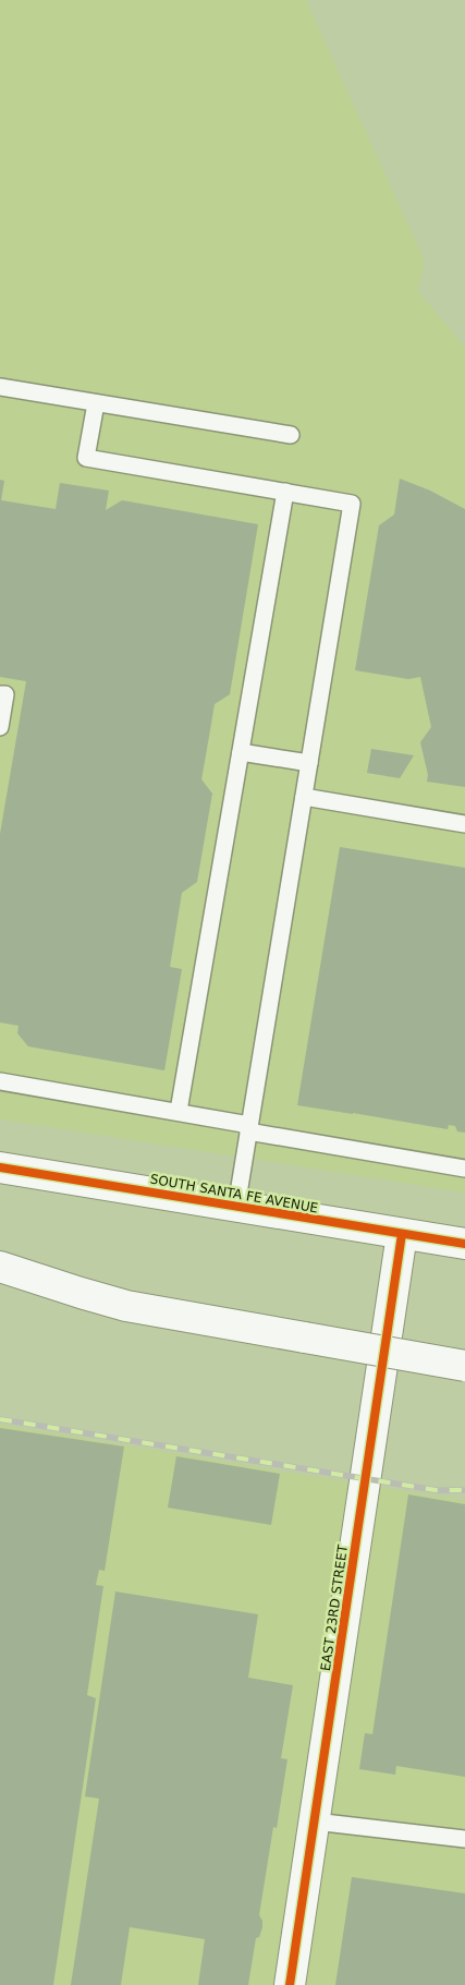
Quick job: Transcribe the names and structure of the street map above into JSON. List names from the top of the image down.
{
  "streets": {
    "street": ["SOUTH SANTA FE AVENUE", "EAST 23RD STREET"]
  },
  "crossings": [
    ["SOUTH SANTA FE AVENUE", "EAST 23RD STREET"]
  ]
}
